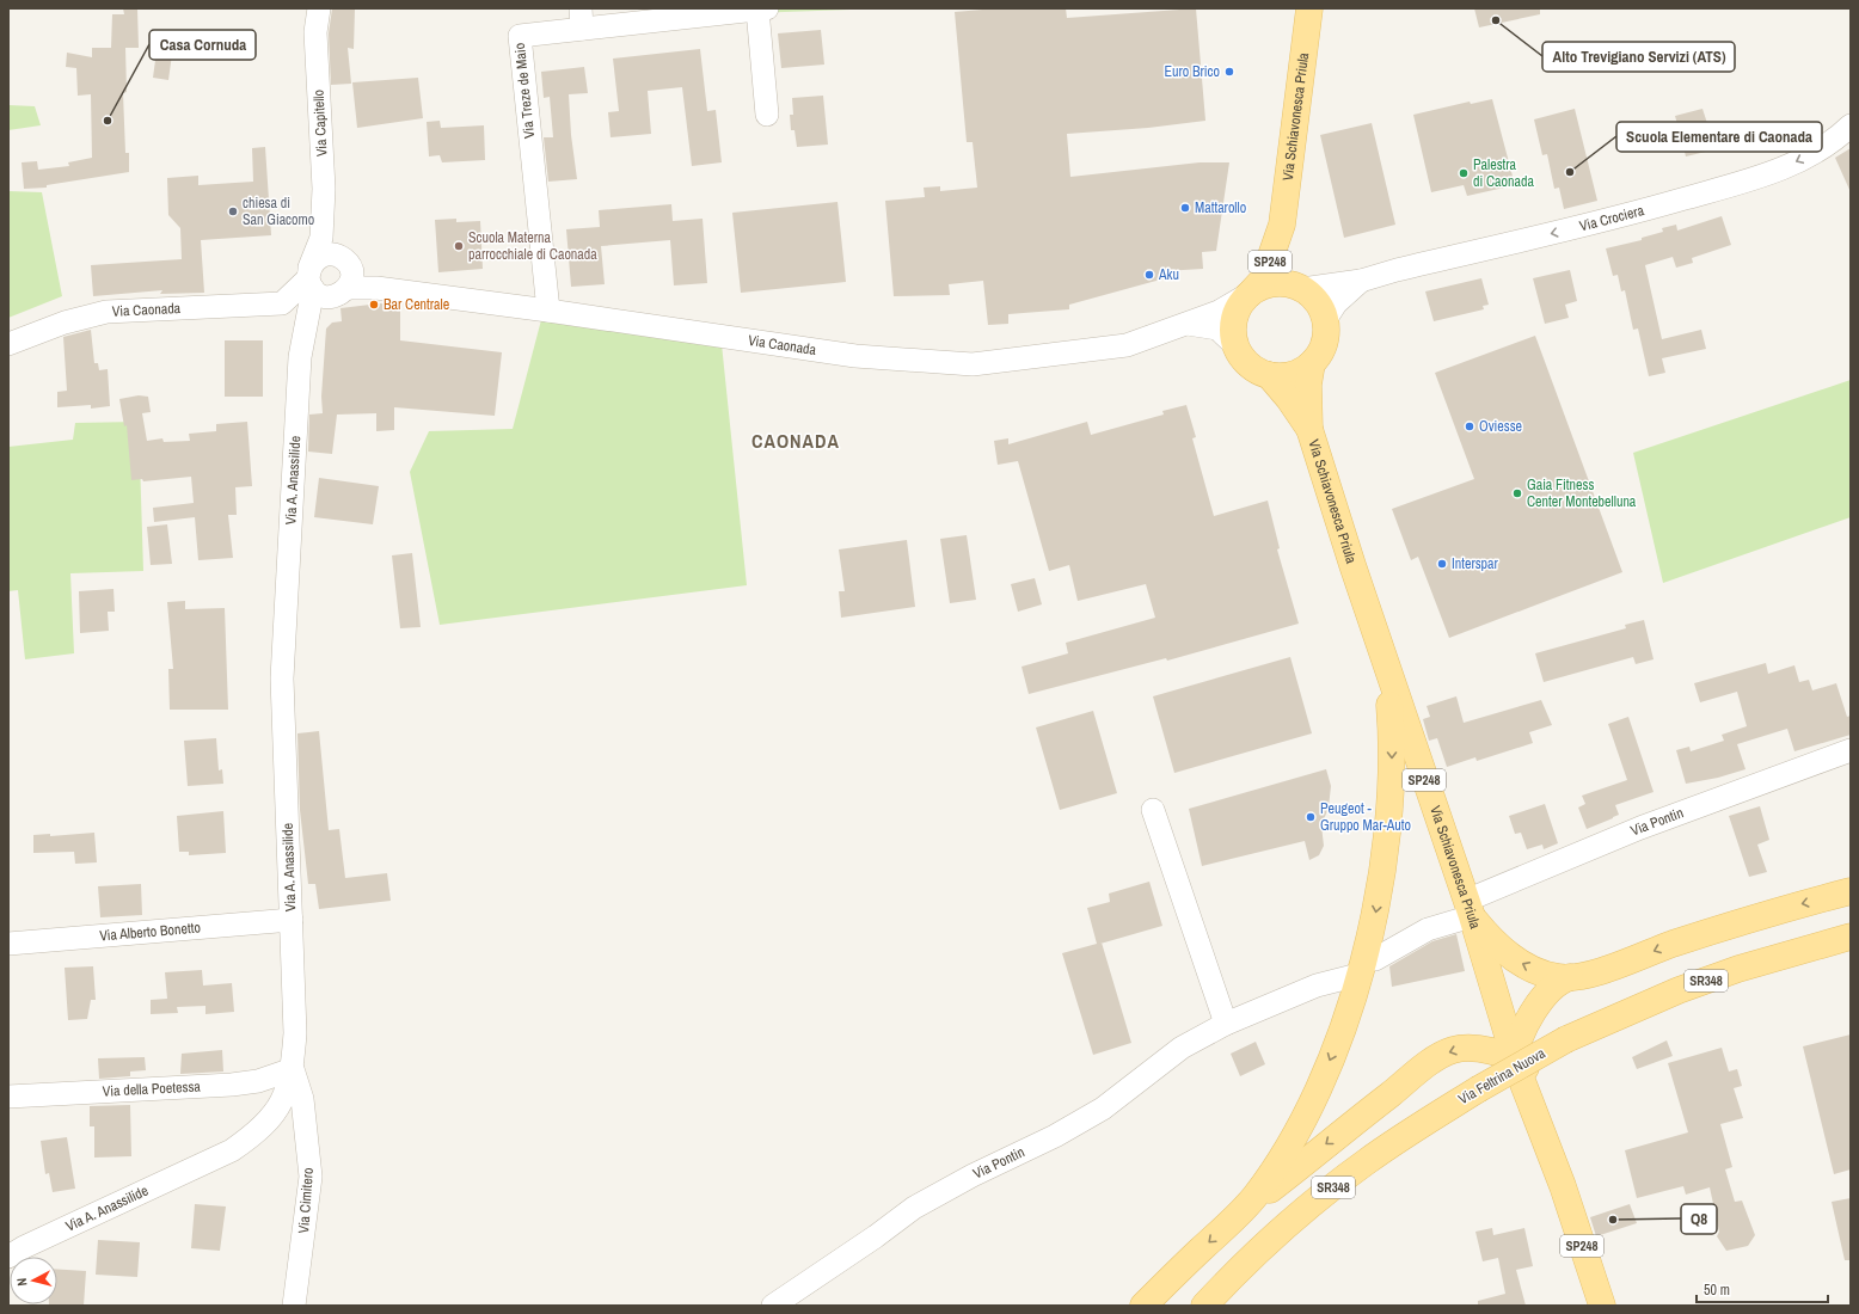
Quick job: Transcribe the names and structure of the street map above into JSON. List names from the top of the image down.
{
  "streets": {
    "main road": [
      "Via Schiavonesca Priula",
      "SP248",
      "SR348",
      "Via Feltrina Nuova"
    ],
    "street": [
      "Via Treze de Maio",
      "Via Capitello",
      "Via Crociera",
      "Via Caonada",
      "Via A. Anassilide",
      "Via Pontin",
      "Via Alberto Bonetto",
      "Via della Poetessa",
      "Via Cimitero"
    ]
  },
  "crossings": [
    ["Via Treze de Maio", "Via Caonada"],
    ["Via Schiavonesca Priula", "Via Crociera"],
    ["Via Schiavonesca Priula", "Via Caonada"],
    ["Via Schiavonesca Priula", "Via Pontin"],
    ["Via Capitello", "Via Caonada"],
    ["Via Crociera", "Via Caonada"],
    ["Via Caonada", "Via A. Anassilide"],
    ["Via A. Anassilide", "Via Alberto Bonetto"],
    ["Via A. Anassilide", "Via della Poetessa"],
    ["Via A. Anassilide", "Via Cimitero"],
    ["Via della Poetessa", "Via Cimitero"]
  ],
  "one_way": ["Via Crociera"],
  "districts": ["CAONADA"],
  "places": [
    "Alto Trevigiano Servizi (ATS)",
    "Euro Brico",
    "Casa Cornuda",
    "Scuola Elementare di Caonada",
    "Palestra di Caonada",
    "Mattarollo",
    "chiesa di San Giacomo",
    "Scuola Materna parrocchiale di Caonada",
    "Aku",
    "Bar Centrale",
    "Oviesse",
    "Gaia Fitness Center Montebelluna",
    "Interspar",
    "Peugeot - Gruppo Mar-Auto",
    "Q8"
  ],
  "scale_bar": "50 m",
  "north": "left"
}
